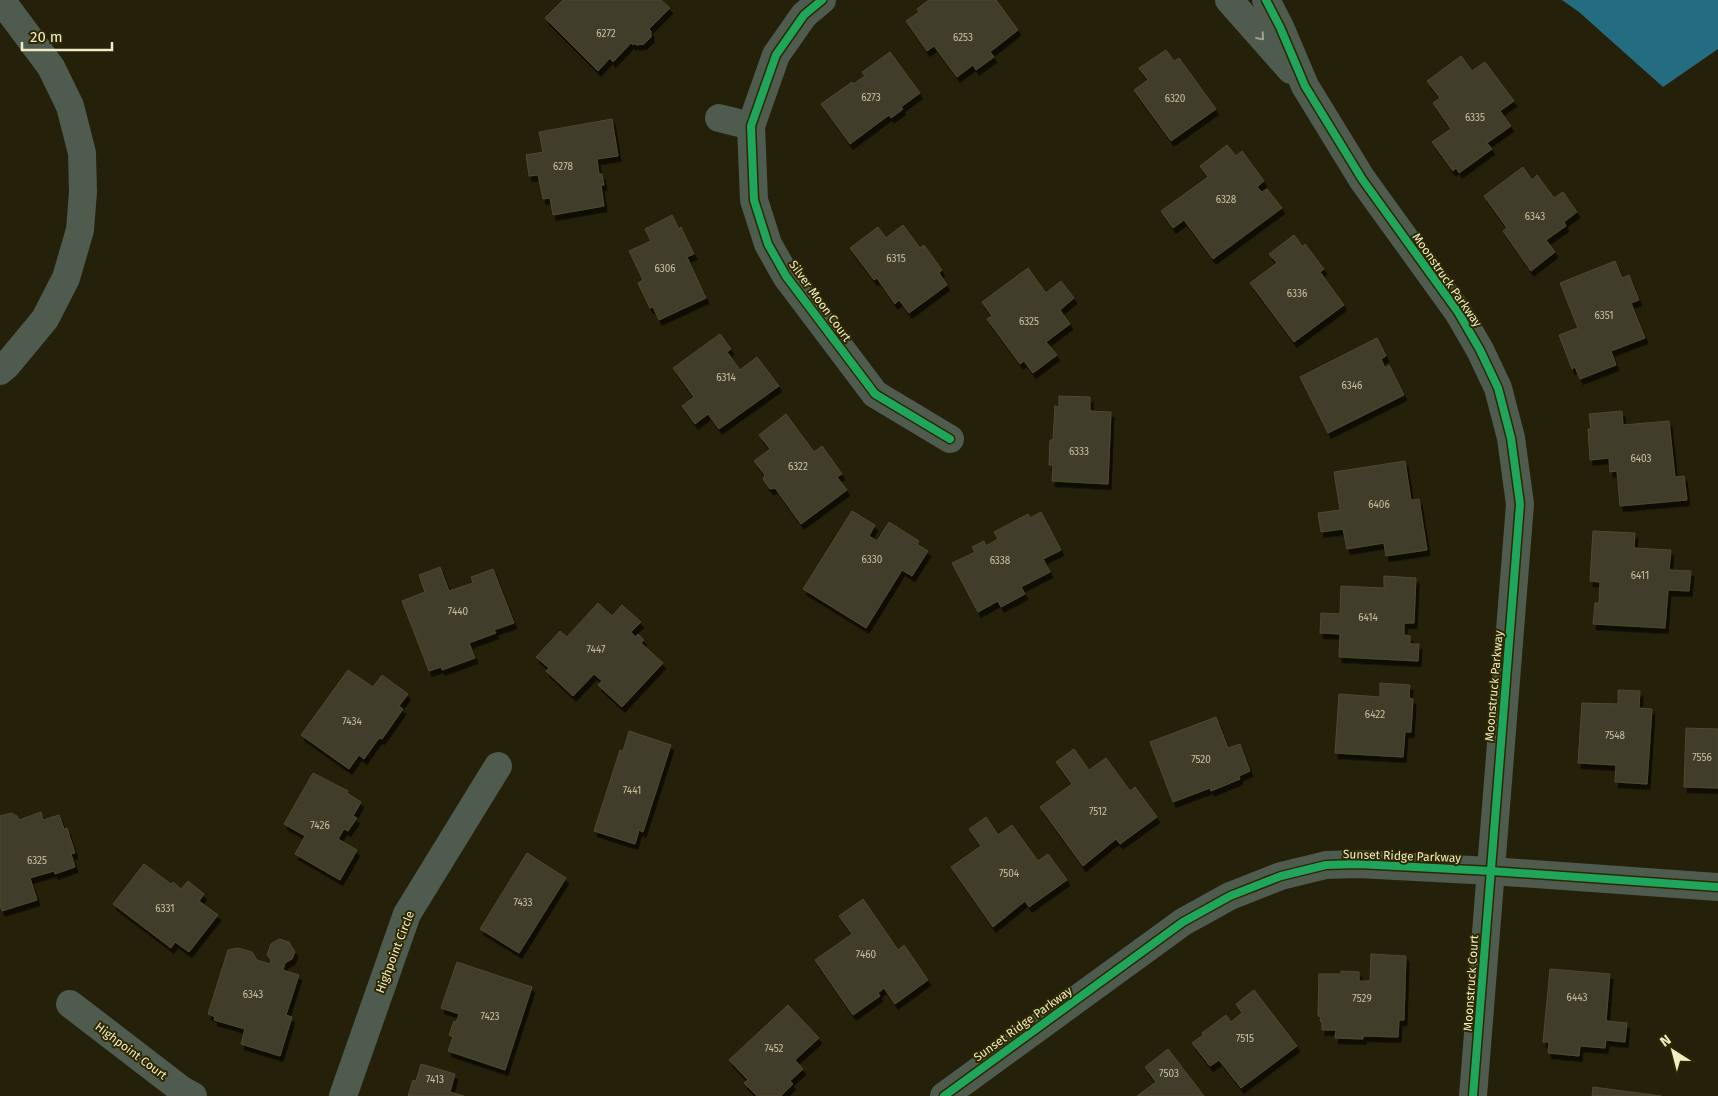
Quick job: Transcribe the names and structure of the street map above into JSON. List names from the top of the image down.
{
  "streets": {
    "street": [
      "Moonstruck Parkway",
      "Silver Moon Court",
      "Sunset Ridge Parkway",
      "Highpoint Circle",
      "Moonstruck Court",
      "Highpoint Court"
    ]
  },
  "crossings": [
    ["Moonstruck Parkway", "Sunset Ridge Parkway"],
    ["Moonstruck Parkway", "Moonstruck Court"],
    ["Sunset Ridge Parkway", "Moonstruck Court"]
  ],
  "house_numbers": [
    "6272",
    "6253",
    "6273",
    "6320",
    "6335",
    "6278",
    "6328",
    "6343",
    "6315",
    "6306",
    "6336",
    "6351",
    "6325",
    "6314",
    "6346",
    "6333",
    "6403",
    "6322",
    "6406",
    "6330",
    "6338",
    "6411",
    "7440",
    "6414",
    "7447",
    "6422",
    "7434",
    "7548",
    "7556",
    "7520",
    "7441",
    "7512",
    "7426",
    "6325",
    "7504",
    "7433",
    "6331",
    "7460",
    "6343",
    "6443",
    "7529",
    "7423",
    "7515",
    "7452",
    "7503",
    "7413"
  ],
  "scale_bar": "20 m",
  "north": "top left"
}
